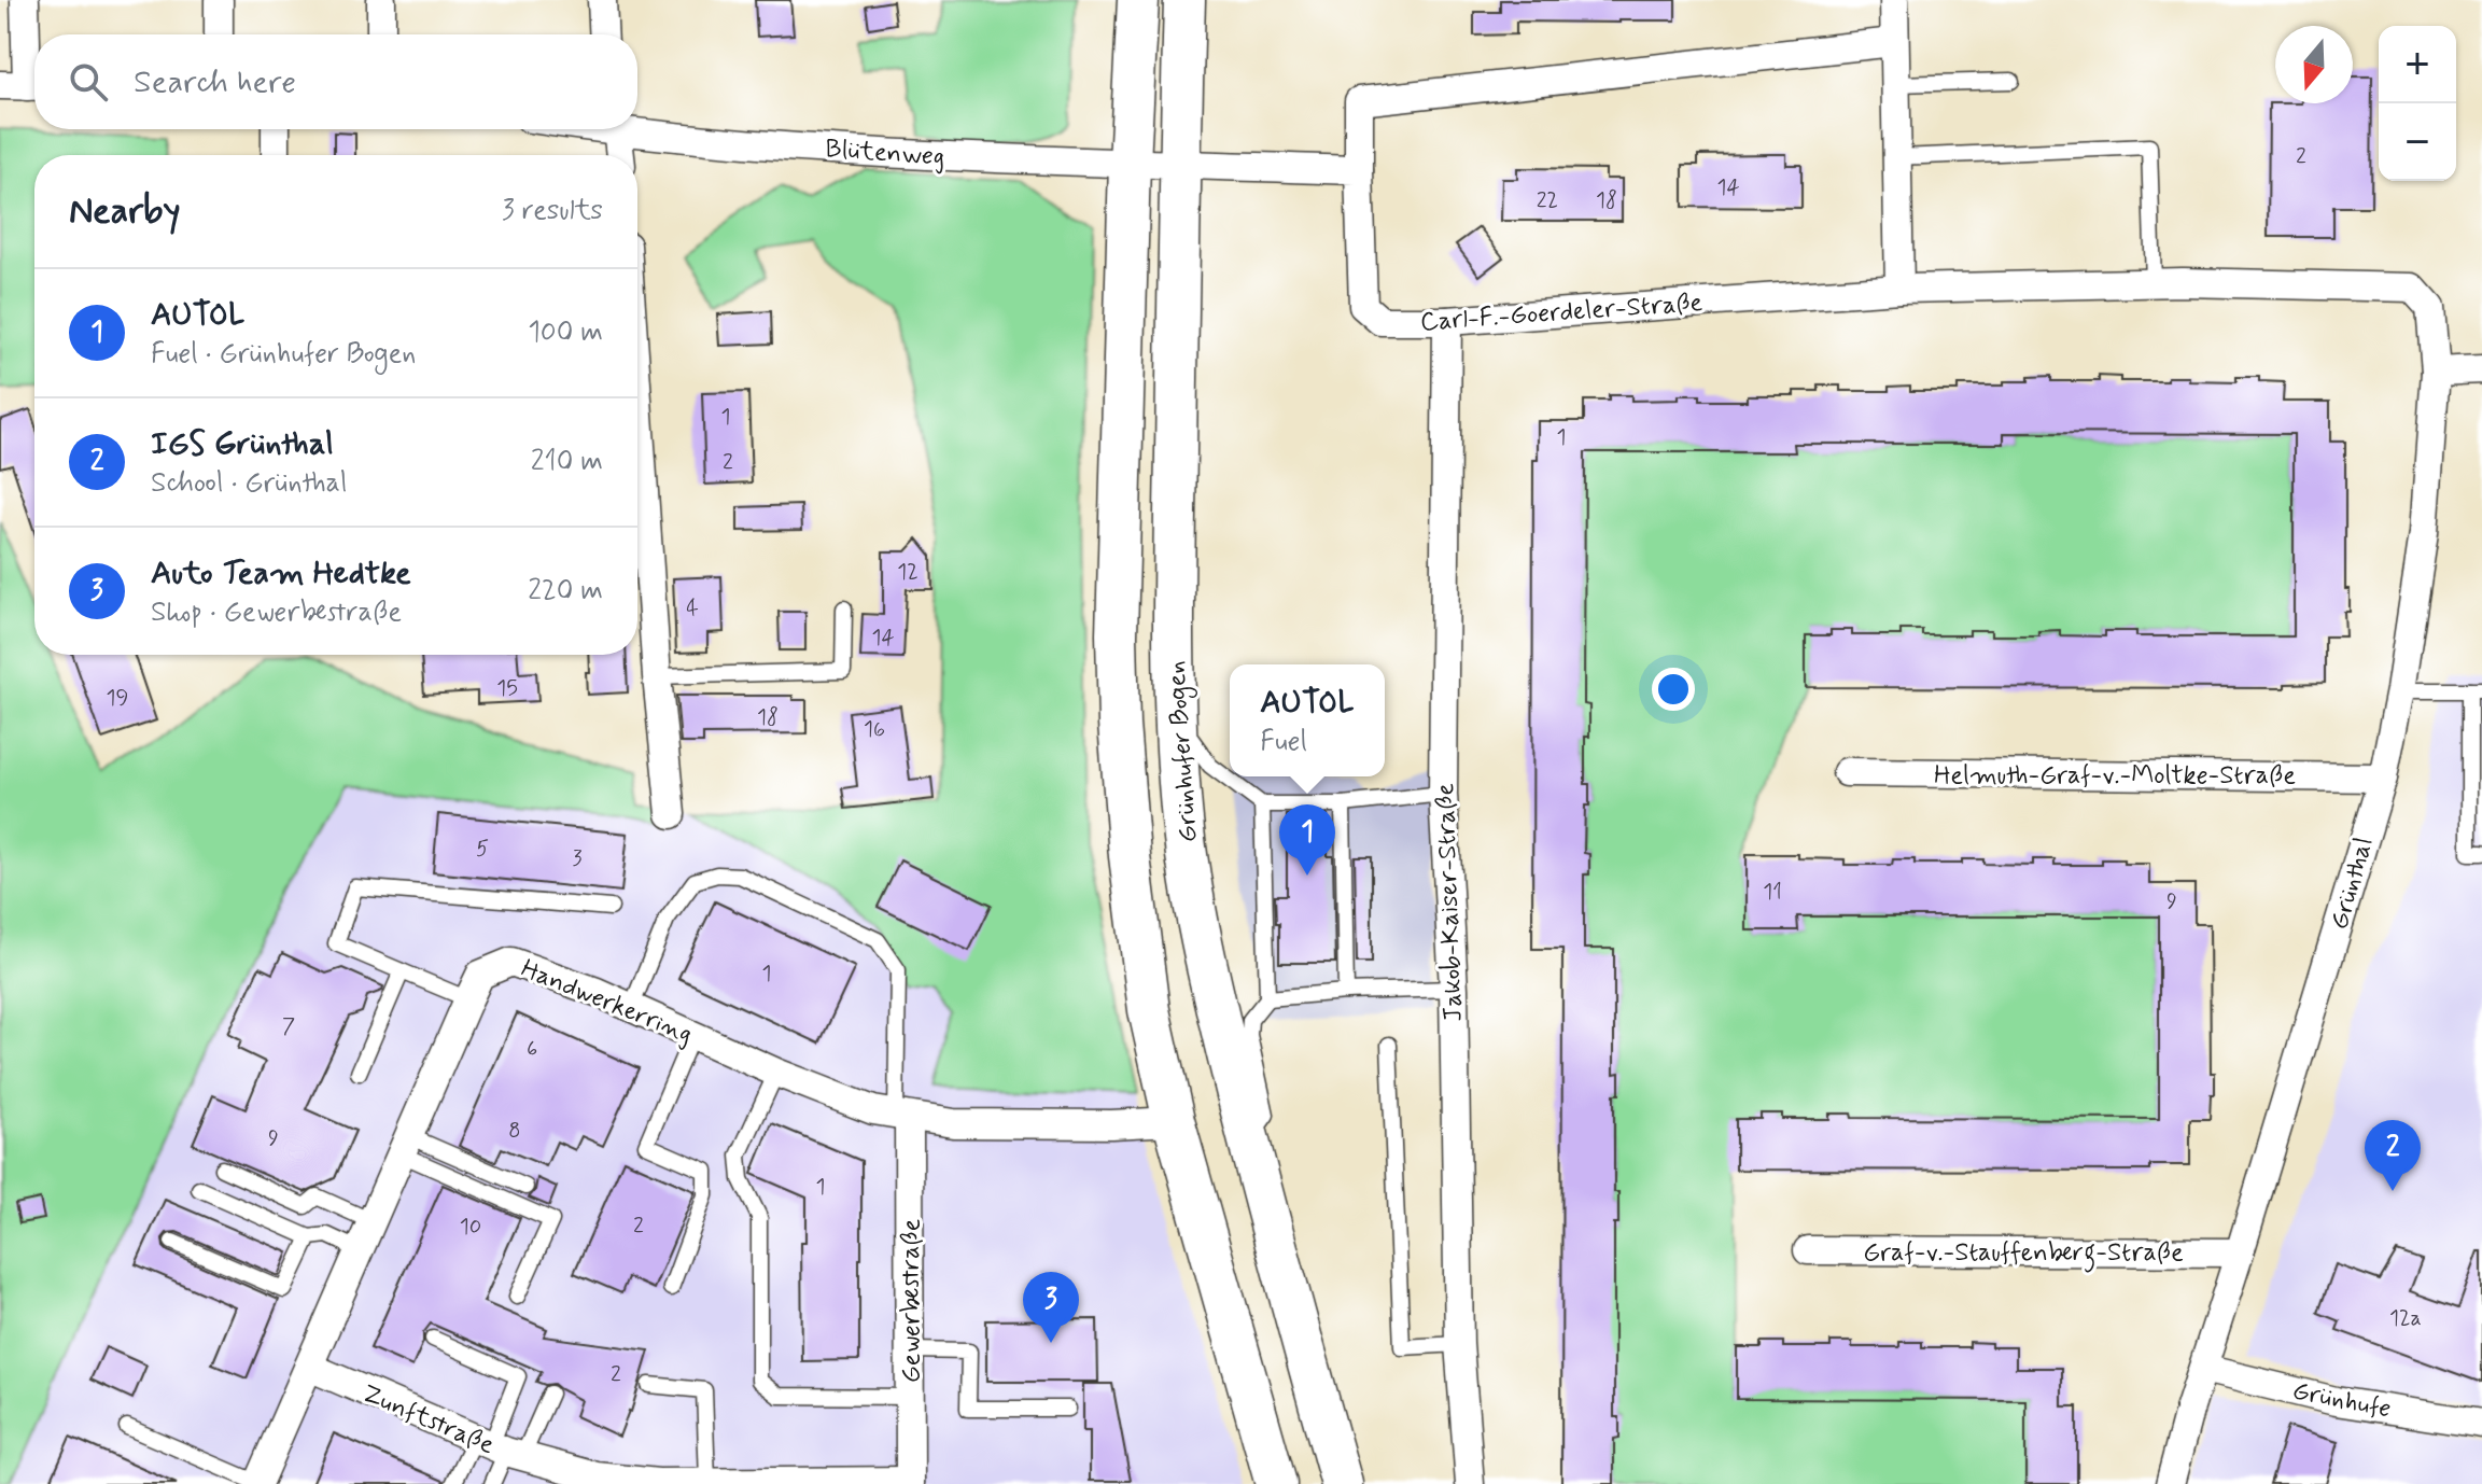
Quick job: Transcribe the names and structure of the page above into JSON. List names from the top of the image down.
{
  "streets": {
    "main road": ["Grünhufer Bogen"],
    "street": [
      "Blütenweg",
      "Carl-F.-Goerdeler-Straße",
      "Helmuth-Graf-v.-Moltke-Straße",
      "Grünthal",
      "Jakob-Kaiser-Straße",
      "Handwerkerring",
      "Graf-v.-Stauffenberg-Straße",
      "Gewerbestraße",
      "Grünhufe",
      "Zunftstraße"
    ]
  },
  "crossings": [
    ["Blütenweg", "Carl-F.-Goerdeler-Straße"],
    ["Blütenweg", "Grünhufer Bogen"],
    ["Carl-F.-Goerdeler-Straße", "Grünthal"],
    ["Carl-F.-Goerdeler-Straße", "Jakob-Kaiser-Straße"],
    ["Helmuth-Graf-v.-Moltke-Straße", "Grünthal"],
    ["Grünthal", "Graf-v.-Stauffenberg-Straße"],
    ["Grünthal", "Grünhufe"],
    ["Handwerkerring", "Gewerbestraße"],
    ["Handwerkerring", "Zunftstraße"],
    ["Gewerbestraße", "Zunftstraße"]
  ],
  "house_numbers": [
    "2",
    "14",
    "22",
    "18",
    "1",
    "1",
    "2",
    "12",
    "4",
    "14",
    "15",
    "19",
    "18",
    "16",
    "5",
    "3",
    "11",
    "9",
    "1",
    "7",
    "6",
    "8",
    "9",
    "1",
    "2",
    "10",
    "12a",
    "2"
  ],
  "north": "bottom",
  "page": {
    "map_buttons": ["+", "−"],
    "search": "Search here",
    "heading": ["Nearby", "3 results"],
    "list": [
      {
        "mark": "1",
        "name": "AUTOL",
        "note": "Fuel · Grünhufer Bogen",
        "value": "100 m"
      },
      {
        "mark": "2",
        "name": "IGS Grünthal",
        "note": "School · Grünthal",
        "value": "210 m"
      },
      {
        "mark": "3",
        "name": "Auto Team Hedtke",
        "note": "Shop · Gewerbestraße",
        "value": "220 m"
      }
    ],
    "popup": ["AUTOL", "Fuel"],
    "pins": ["1", "2", "3"]
  }
}
